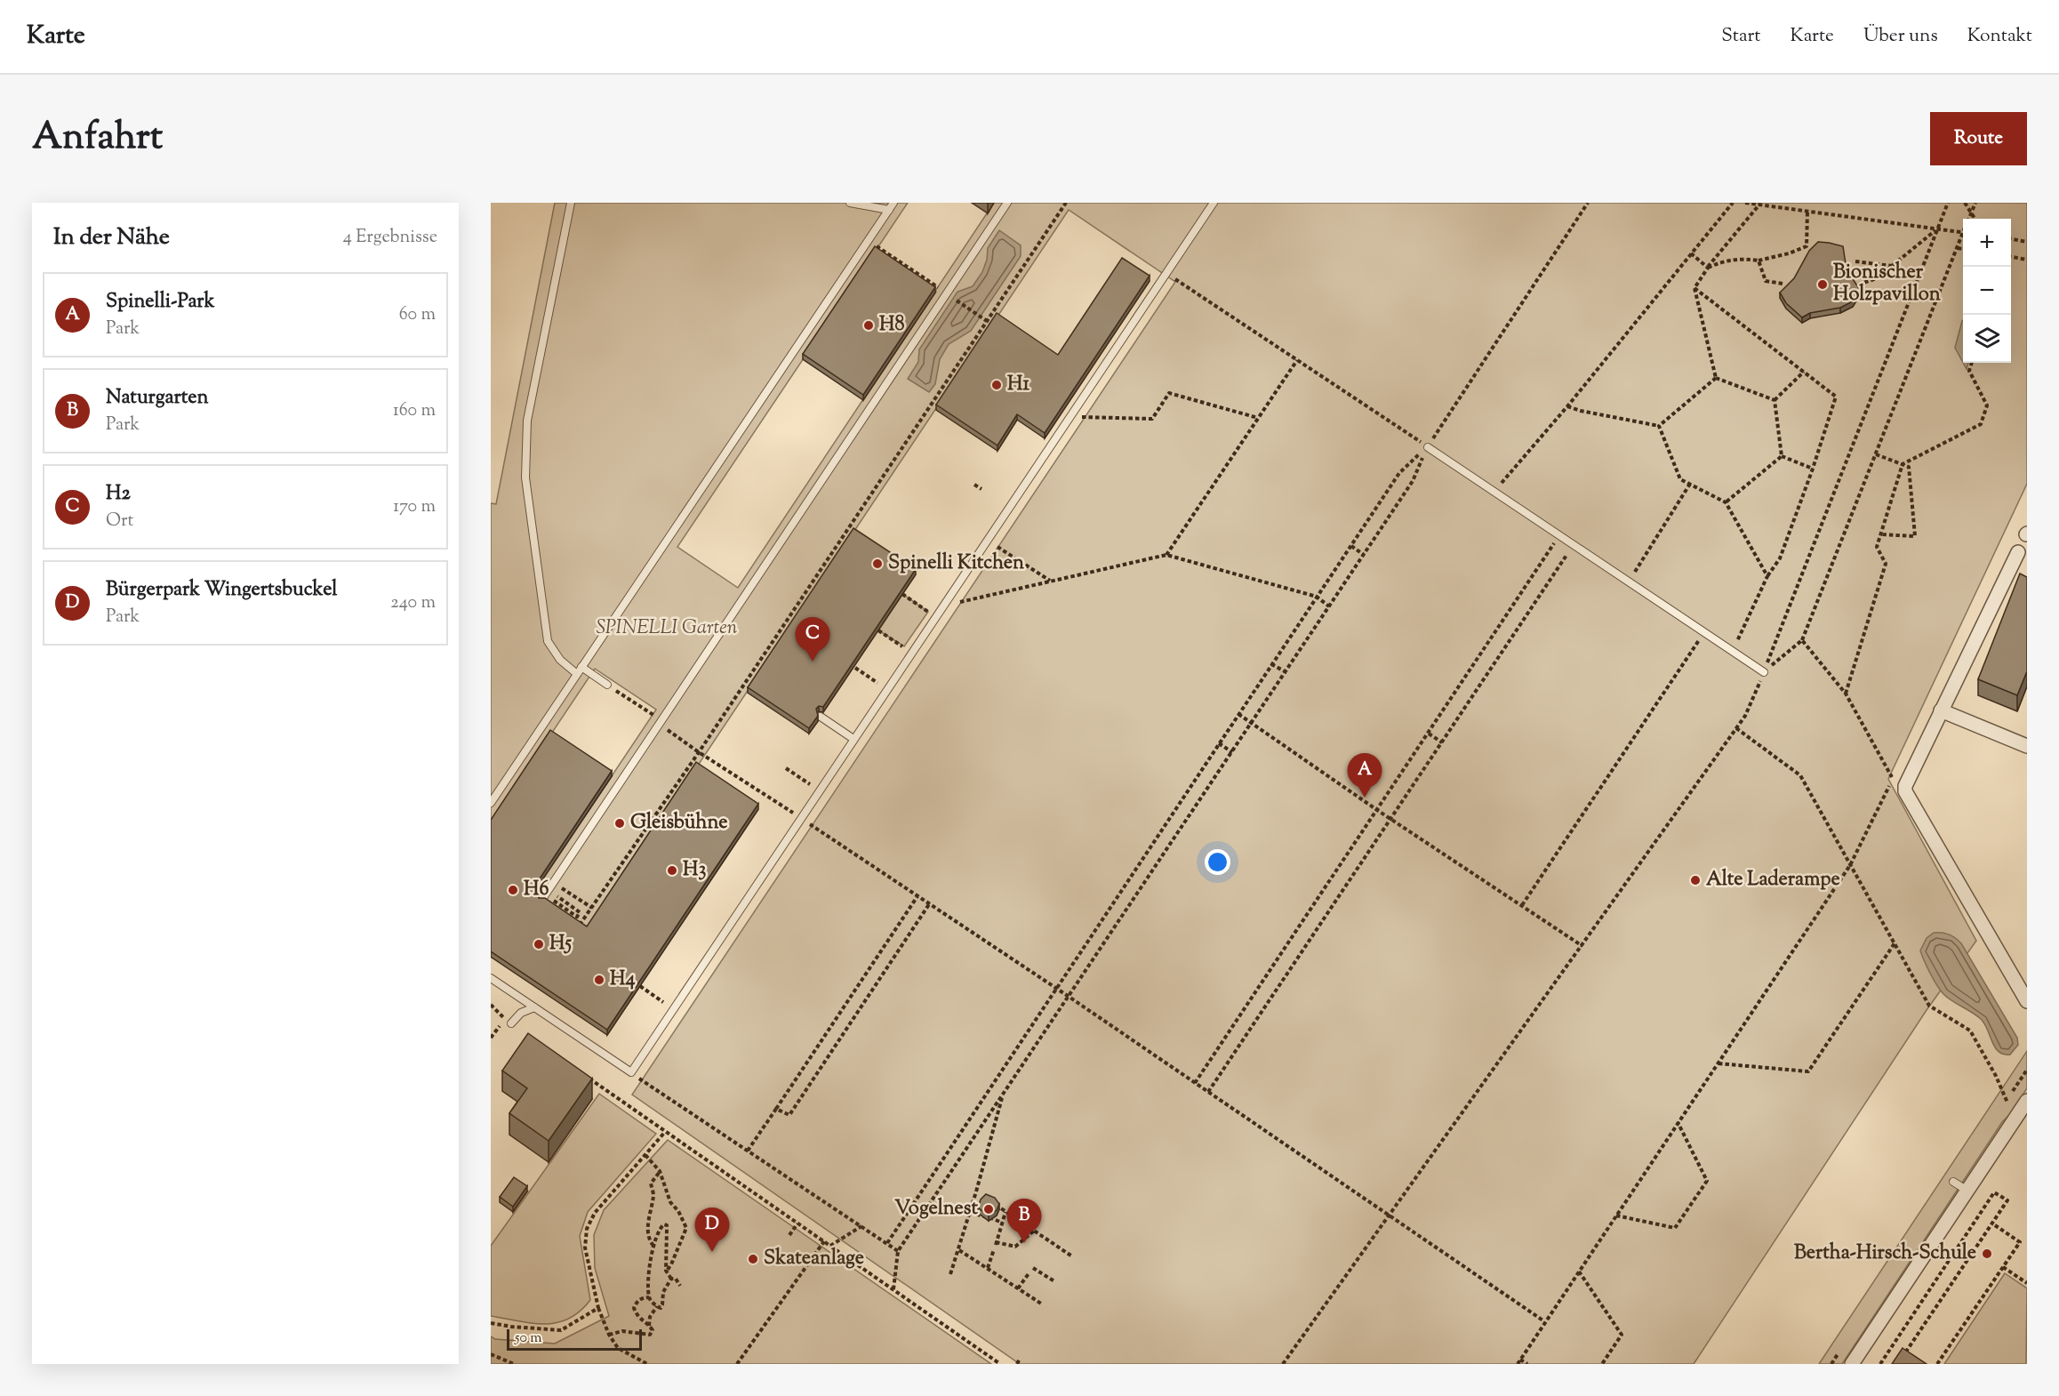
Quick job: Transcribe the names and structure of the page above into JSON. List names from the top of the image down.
{
  "parks": ["SPINELLI Garten"],
  "places": [
    "Bionischer Holzpavillon",
    "H8",
    "H1",
    "Spinelli Kitchen",
    "Gleisbühne",
    "H3",
    "Alte Laderampe",
    "H6",
    "H5",
    "H4",
    "Vogelnest",
    "Bertha-Hirsch-Schule",
    "Skateanlage"
  ],
  "scale_bar": "50 m",
  "page": {
    "header": "Karte",
    "nav": [
      "Start",
      "Karte",
      "Über uns",
      "Kontakt"
    ],
    "title": "Anfahrt",
    "buttons": "Route",
    "heading": ["In der Nähe", "4 Ergebnisse"],
    "map_buttons": ["+", "−"],
    "list": [
      {
        "mark": "A",
        "name": "Spinelli-Park",
        "note": "Park",
        "value": "60 m"
      },
      {
        "mark": "B",
        "name": "Naturgarten",
        "note": "Park",
        "value": "160 m"
      },
      {
        "mark": "C",
        "name": "H2",
        "note": "Ort",
        "value": "170 m"
      },
      {
        "mark": "D",
        "name": "Bürgerpark Wingertsbuckel",
        "note": "Park",
        "value": "240 m"
      }
    ],
    "pins": [
      "C",
      "A",
      "B",
      "D"
    ],
    "scale": "50 m"
  }
}
